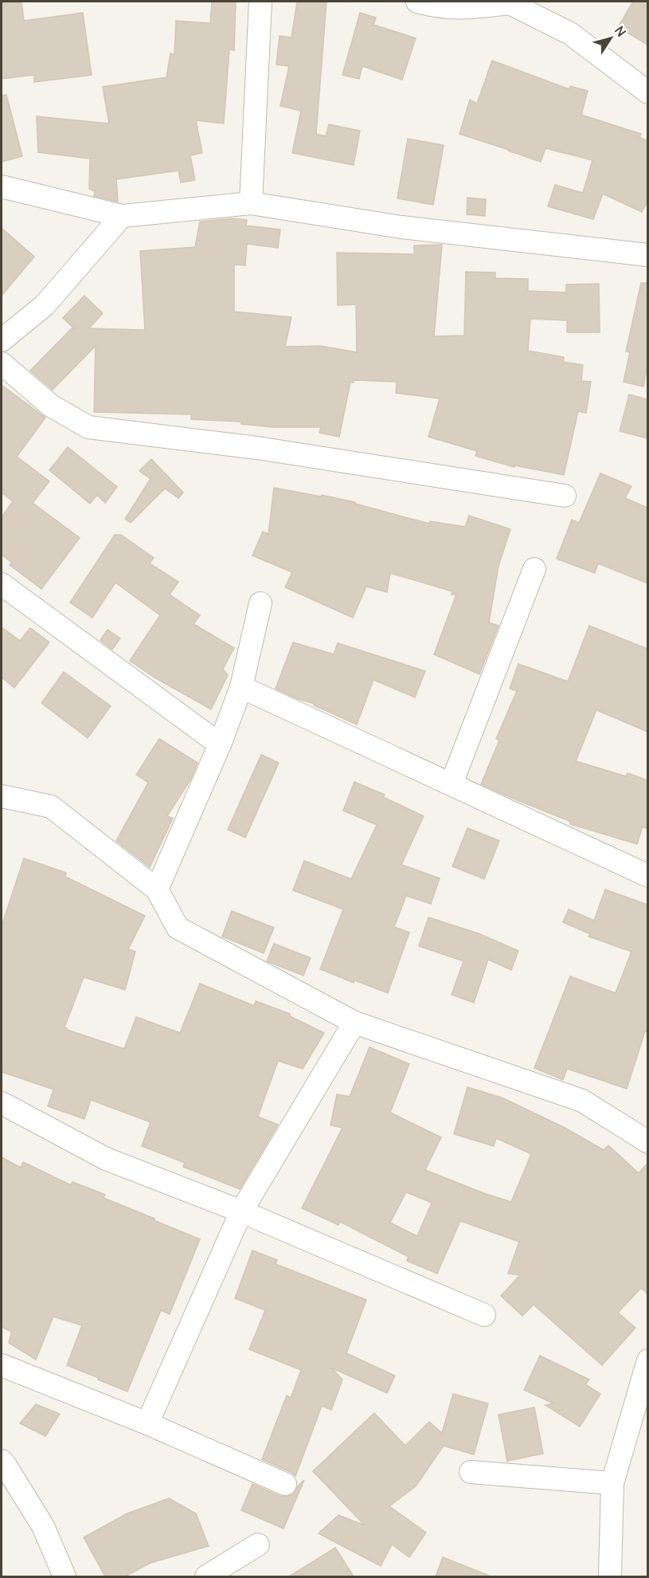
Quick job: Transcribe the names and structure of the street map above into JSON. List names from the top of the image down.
{
  "north": "top right"
}
